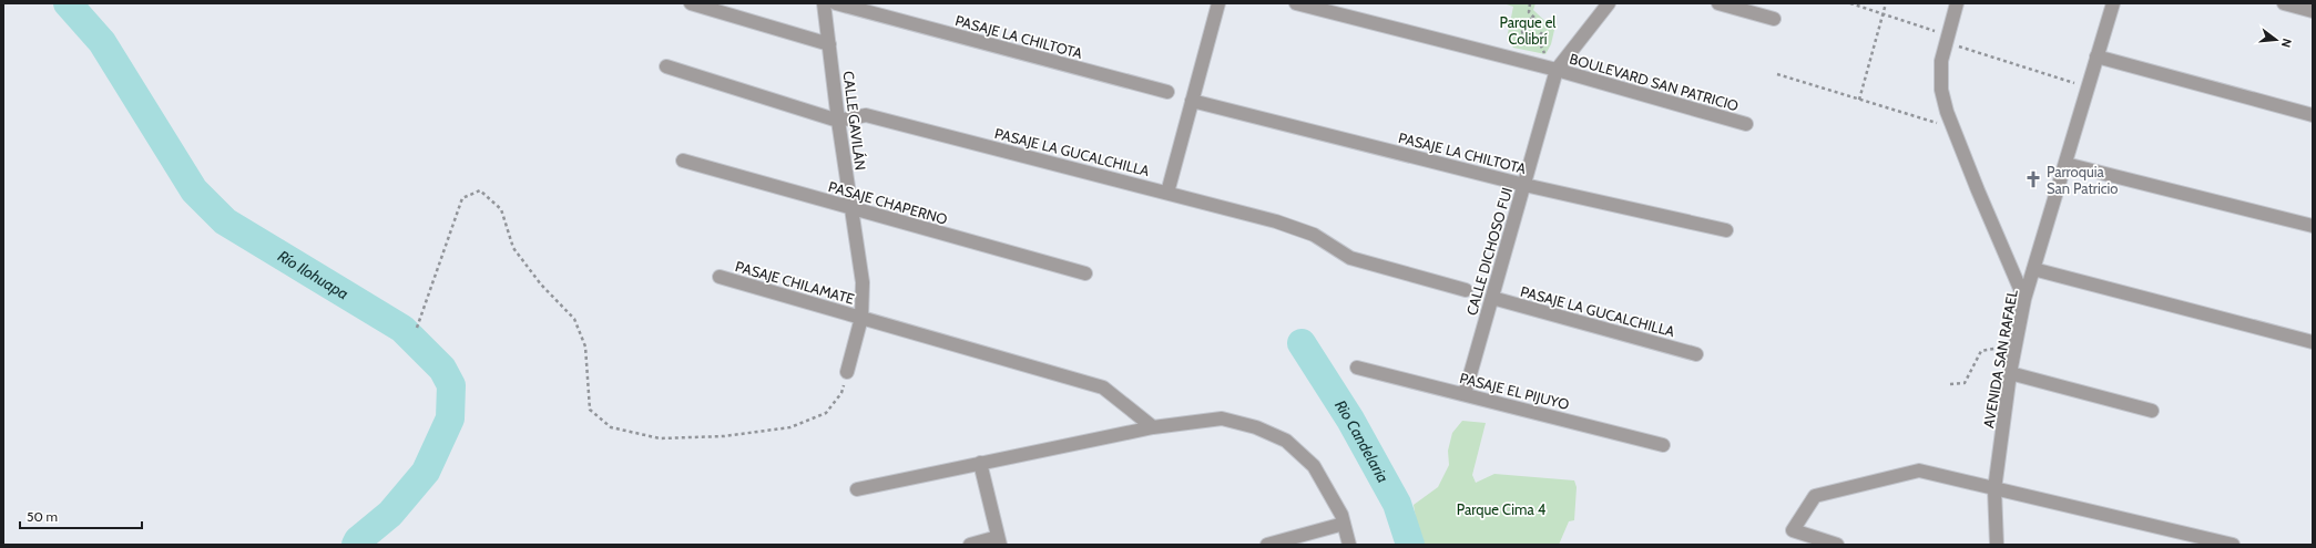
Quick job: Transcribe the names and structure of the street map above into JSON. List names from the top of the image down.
{
  "streets": {
    "street": [
      "PASAJE LA CHILTOTA",
      "BOULEVARD SAN PATRICIO",
      "CALLE GAVILÁN",
      "PASAJE LA GUCALCHILLA",
      "PASAJE CHAPERNO",
      "CALLE DICHOSO FUI",
      "PASAJE CHILAMATE",
      "AVENIDA SAN RAFAEL",
      "PASAJE EL PIJUYO"
    ]
  },
  "crossings": [
    ["PASAJE LA CHILTOTA", "CALLE DICHOSO FUI"],
    ["BOULEVARD SAN PATRICIO", "CALLE DICHOSO FUI"],
    ["CALLE GAVILÁN", "PASAJE LA GUCALCHILLA"],
    ["CALLE GAVILÁN", "PASAJE CHAPERNO"],
    ["CALLE GAVILÁN", "PASAJE CHILAMATE"],
    ["PASAJE LA GUCALCHILLA", "CALLE DICHOSO FUI"],
    ["CALLE DICHOSO FUI", "PASAJE EL PIJUYO"]
  ],
  "water": ["Río Ilohuapa", "Rio Candelaria"],
  "parks": ["Parque el Colibrí", "Parque Cima 4"],
  "places": {
    "church": ["Parroquia San Patricio"]
  },
  "scale_bar": "50 m",
  "north": "right"
}
